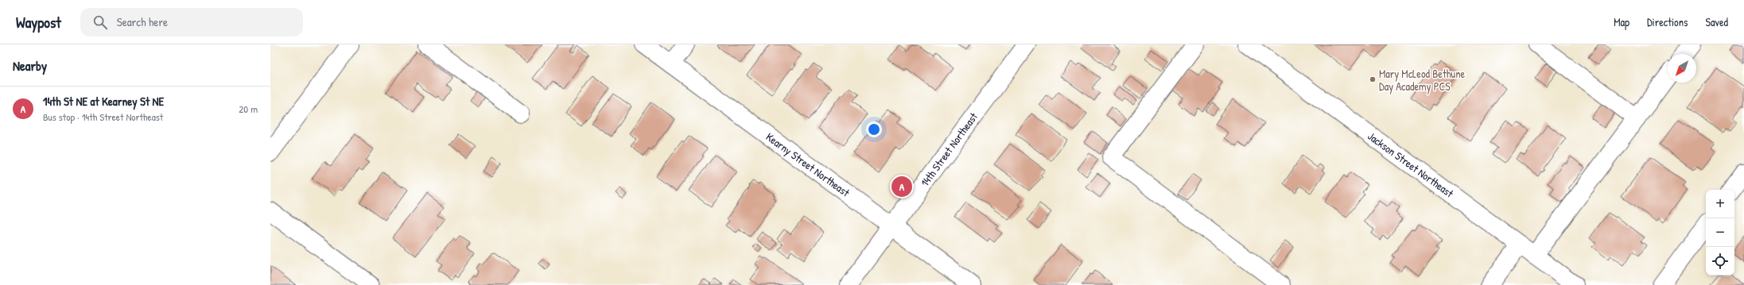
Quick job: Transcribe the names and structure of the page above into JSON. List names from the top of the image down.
{
  "streets": {
    "street": ["14th Street Northeast", "Kearny Street Northeast", "Jackson Street Northeast"]
  },
  "crossings": [
    ["14th Street Northeast", "Kearny Street Northeast"]
  ],
  "places": ["Mary McLeod Bethune Day Academy PCS"],
  "north": "bottom left",
  "page": {
    "header": "Waypost",
    "search": "Search here",
    "nav": ["Map", "Directions", "Saved"],
    "heading": "Nearby",
    "list": [
      {
        "mark": "A",
        "name": "14th St NE at Kearney St NE",
        "note": "Bus stop · 14th Street Northeast",
        "value": "20 m"
      }
    ],
    "pins": "A",
    "map_buttons": ["+", "−"]
  }
}
